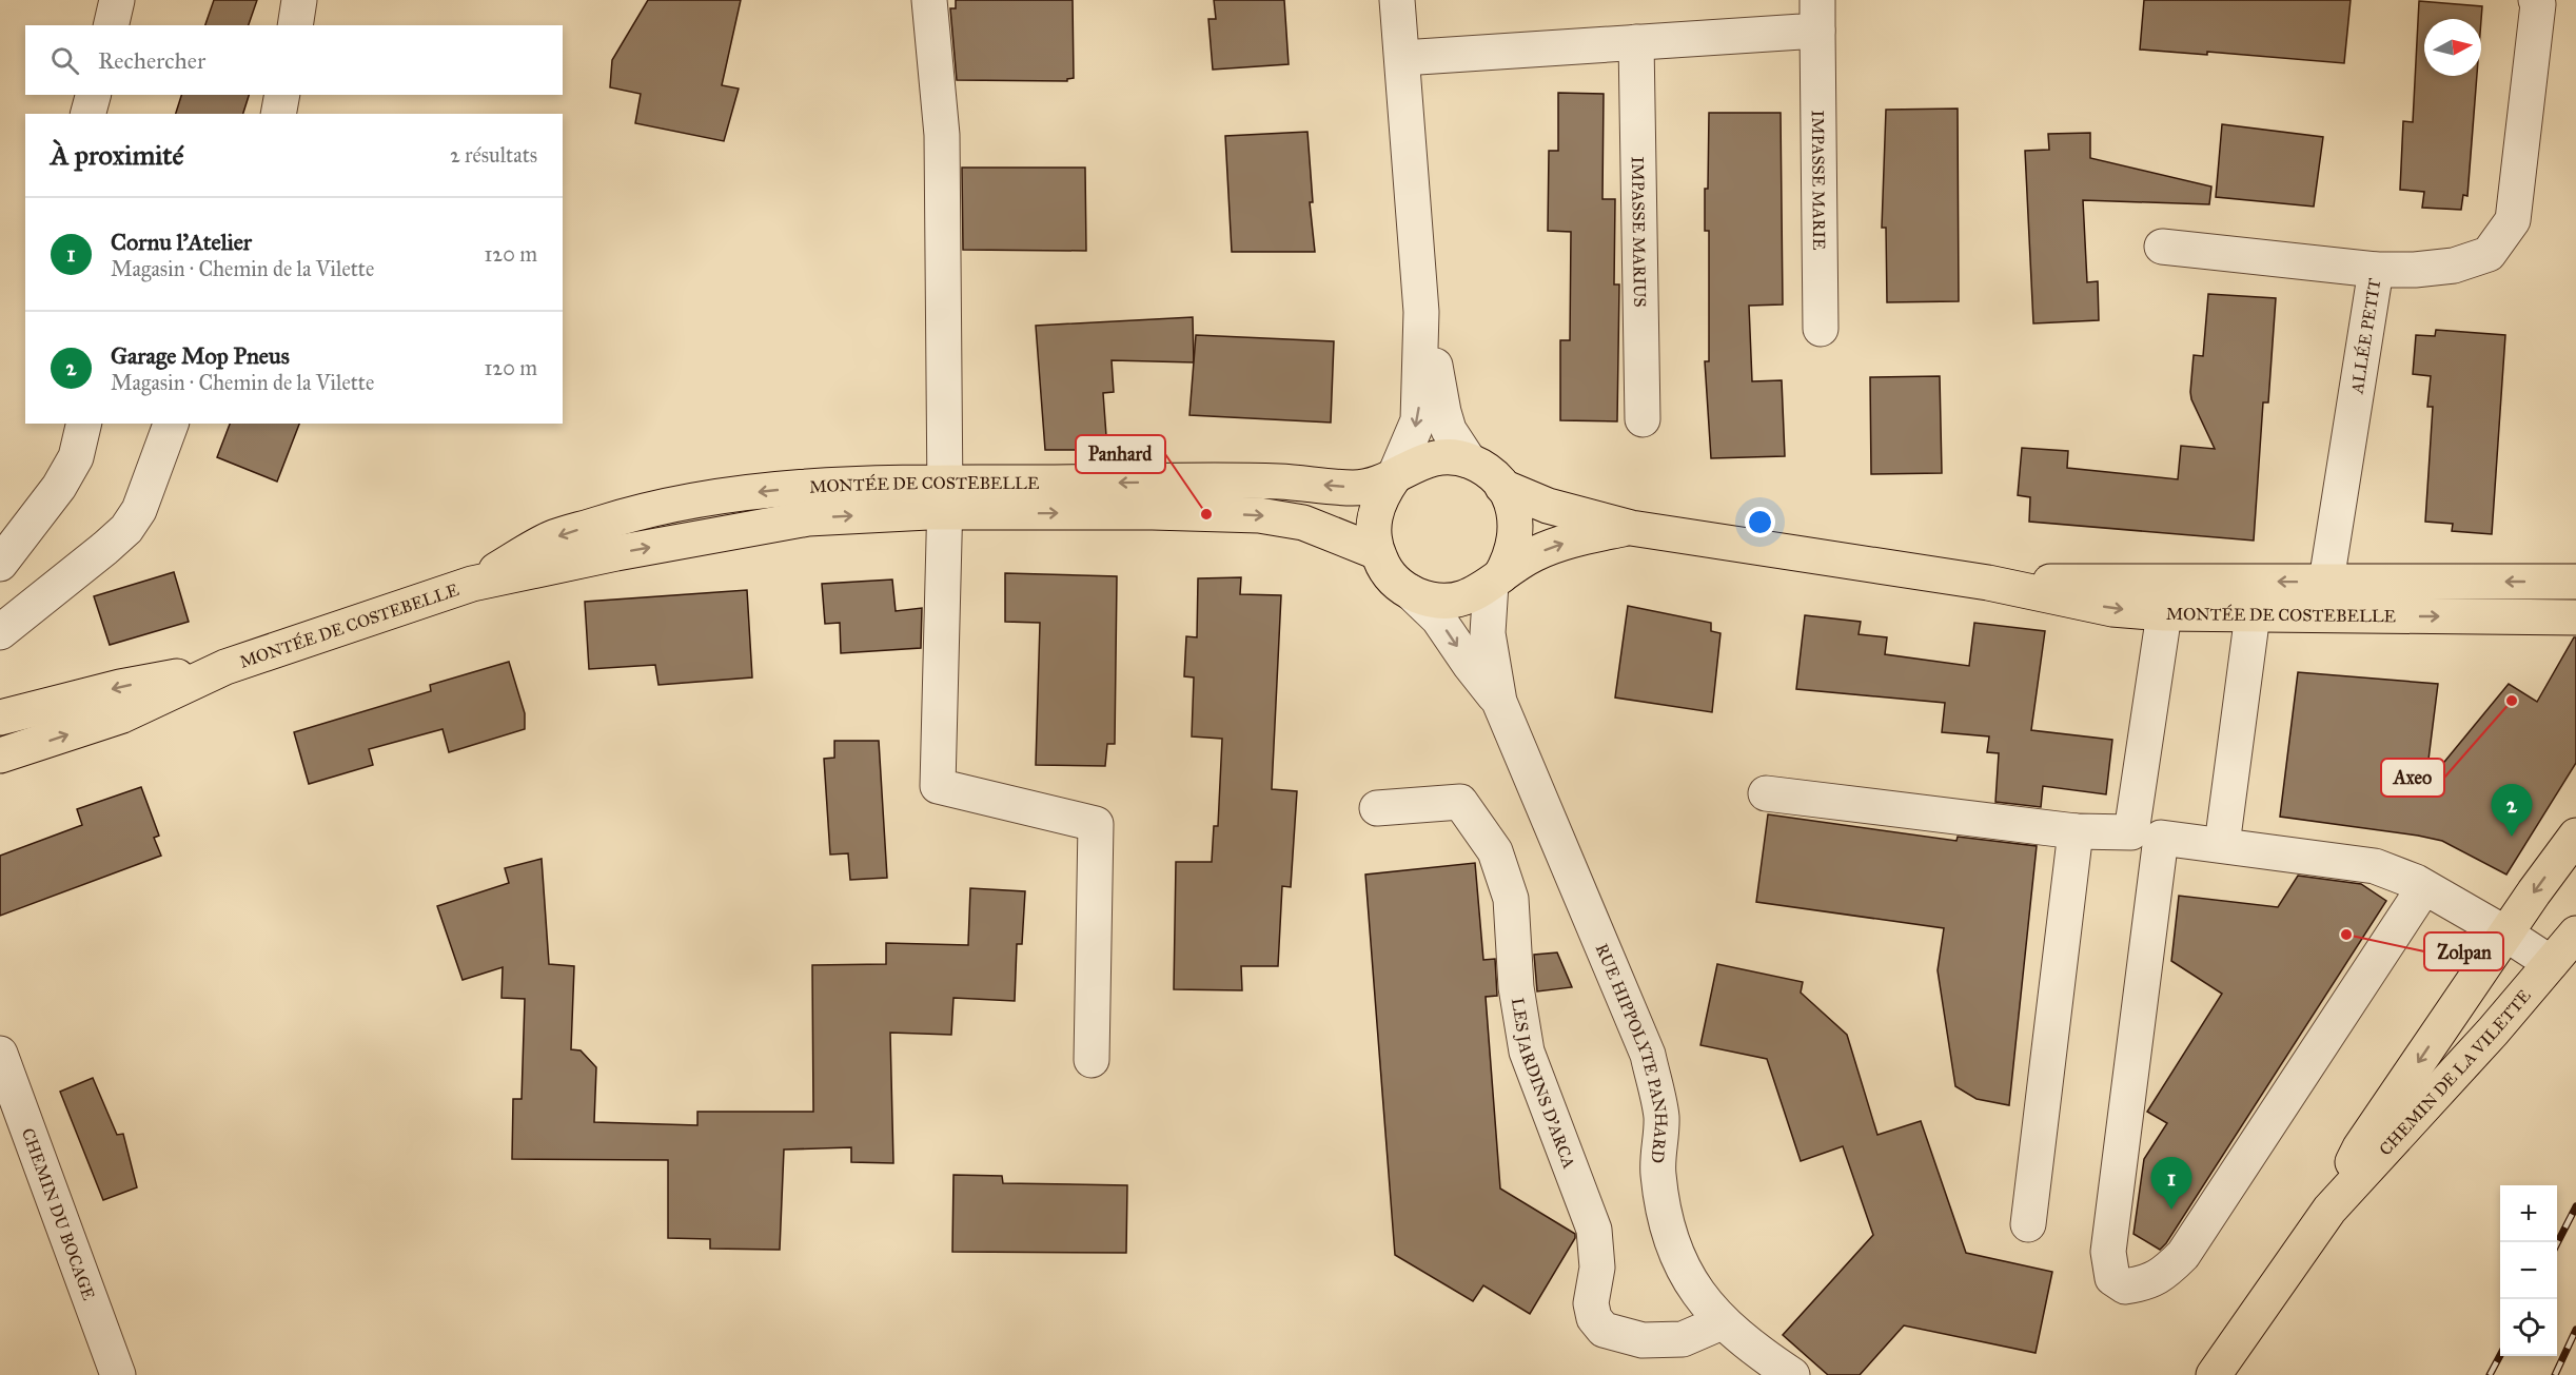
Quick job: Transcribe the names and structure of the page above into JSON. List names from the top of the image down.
{
  "streets": {
    "main road": ["MONTÉE DE COSTEBELLE", "CHEMIN DE LA VILETTE"],
    "street": [
      "IMPASSE MARIE",
      "IMPASSE MARIUS",
      "ALLÉE PETIT",
      "RUE HIPPOLYTE PANHARD",
      "LES JARDINS D'ARCA",
      "CHEMIN DU BOCAGE"
    ]
  },
  "crossings": [
    ["ALLÉE PETIT", "MONTÉE DE COSTEBELLE"],
    ["MONTÉE DE COSTEBELLE", "RUE HIPPOLYTE PANHARD"],
    ["RUE HIPPOLYTE PANHARD", "LES JARDINS D'ARCA"]
  ],
  "places": ["Panhard", "Axeo", "Zolpan"],
  "north": "right",
  "page": {
    "search": "Rechercher",
    "heading": ["À proximité", "2 résultats"],
    "list": [
      {
        "mark": "1",
        "name": "Cornu l'Atelier",
        "note": "Magasin · Chemin de la Vilette",
        "value": "120 m"
      },
      {
        "mark": "2",
        "name": "Garage Mop Pneus",
        "note": "Magasin · Chemin de la Vilette",
        "value": "120 m"
      }
    ],
    "pins": ["2", "1"],
    "map_buttons": ["+", "−"]
  }
}
